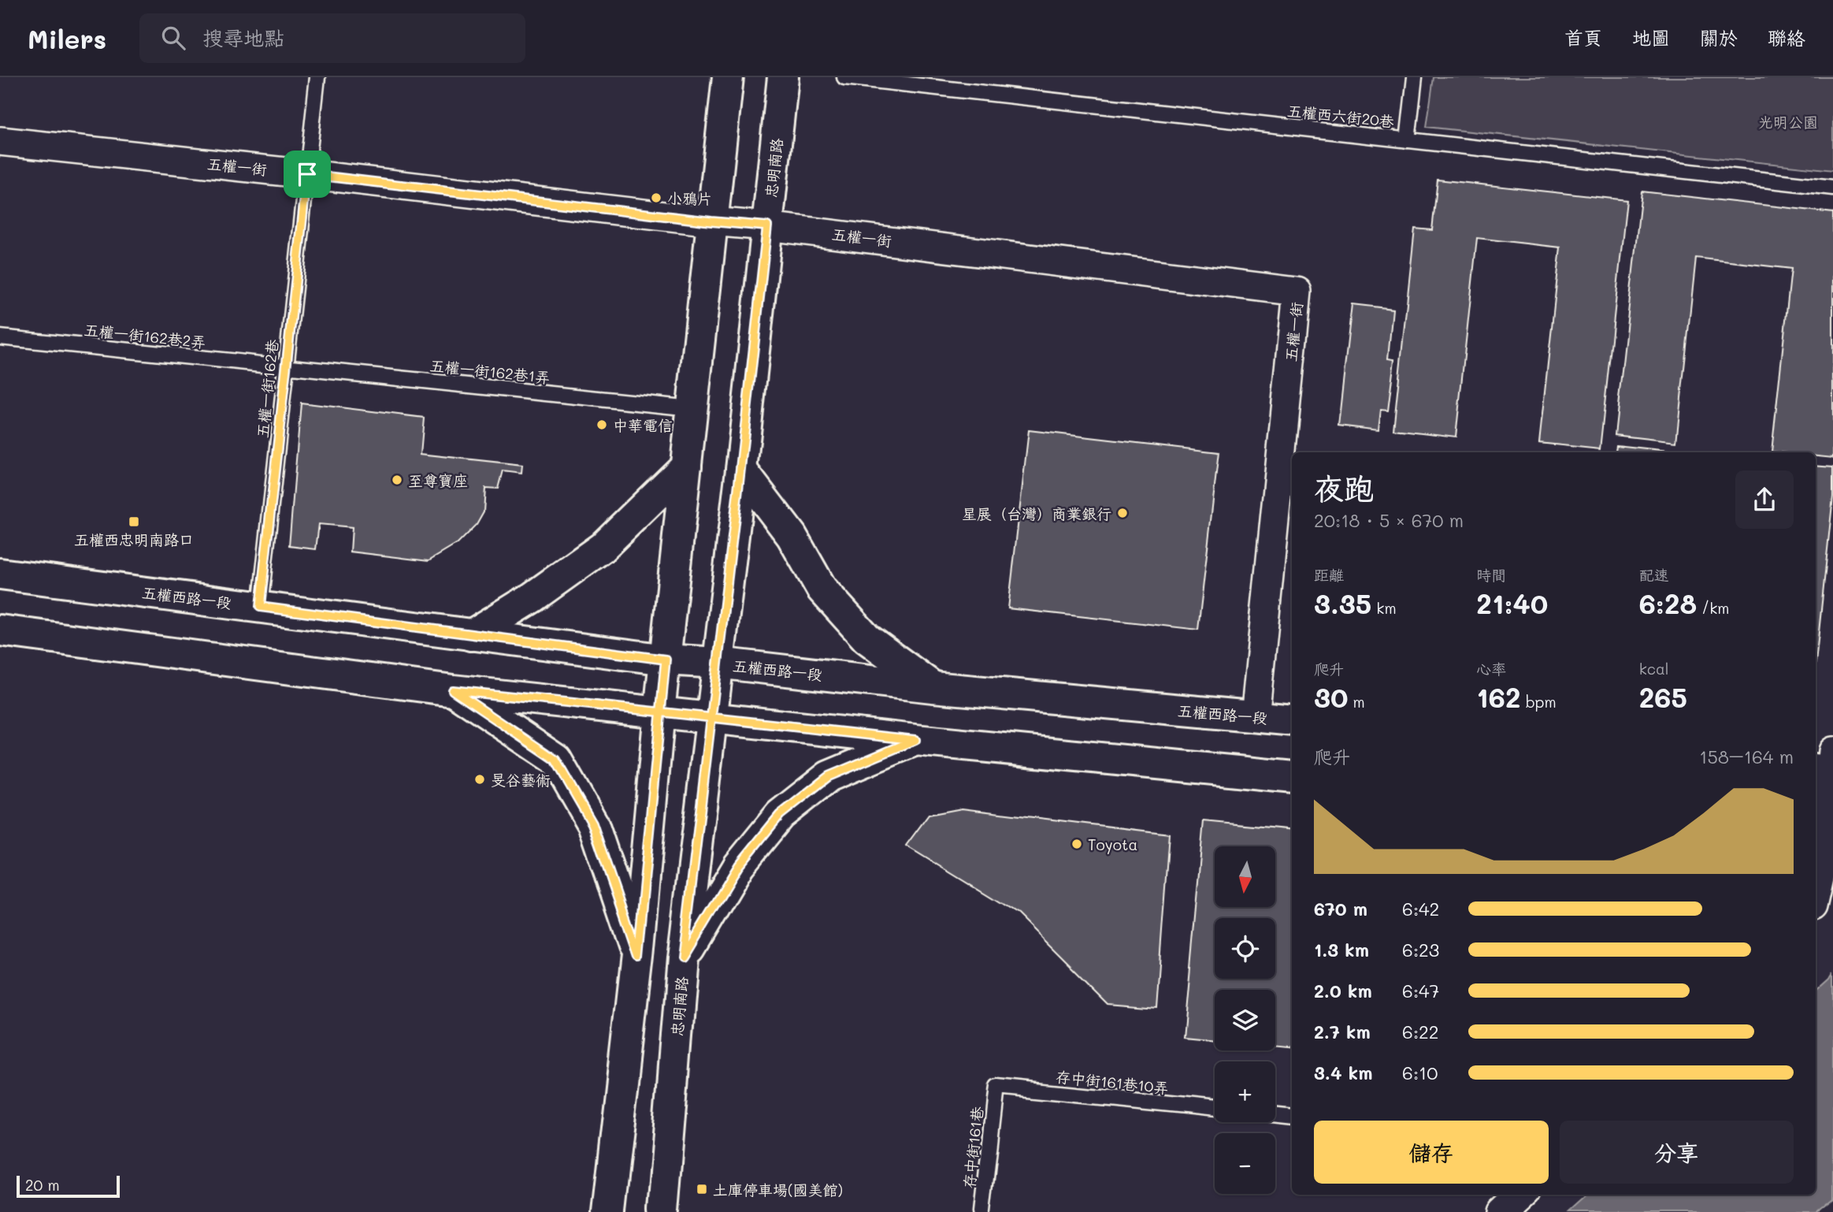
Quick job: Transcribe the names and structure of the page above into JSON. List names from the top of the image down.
{
  "streets": {
    "main road": ["忠明南路", "五權西路一段"],
    "street": ["五權一街"],
    "lane": [
      "五權西六街20巷",
      "五權一街162巷2弄",
      "五權一街162巷1弄",
      "五權一街162巷",
      "存中街161巷10弄",
      "存中街161巷"
    ]
  },
  "crossings": [
    ["五權一街", "忠明南路"],
    ["五權一街", "五權一街162巷"],
    ["五權一街", "五權西路一段"],
    ["忠明南路", "五權西路一段"],
    ["五權一街162巷2弄", "五權一街162巷1弄"],
    ["五權一街162巷2弄", "五權一街162巷"],
    ["五權一街162巷1弄", "五權一街162巷"],
    ["五權一街162巷", "五權西路一段"],
    ["存中街161巷10弄", "存中街161巷"]
  ],
  "parks": ["光明公園"],
  "places": {
    "other": [
      "小鴉片",
      "中華電信",
      "至尊寶座",
      "星展（台灣）商業銀行",
      "旻谷藝術",
      "Toyota"
    ],
    "transit": ["五權西忠明南路口", "土庫停車場(國美館)"]
  },
  "scale_bar": "20 m",
  "north": "bottom",
  "page": {
    "header": "Milers",
    "search": "搜尋地點",
    "nav": [
      "首頁",
      "地圖",
      "關於",
      "聯絡"
    ],
    "heading": ["夜跑", "20:18 · 5 × 670 m"],
    "stats": [
      ["距離", "3.35 km"],
      ["時間", "21:40"],
      ["配速", "6:28 /km"],
      ["爬升", "30 m"],
      ["心率", "162 bpm"],
      ["kcal", "265"]
    ],
    "chart": ["爬升", "158–164 m"],
    "map_buttons": ["+", "−"],
    "list": [
      {
        "name": "670 m",
        "note": "6:42"
      },
      {
        "name": "1.3 km",
        "note": "6:23"
      },
      {
        "name": "2.0 km",
        "note": "6:47"
      },
      {
        "name": "2.7 km",
        "note": "6:22"
      },
      {
        "name": "3.4 km",
        "note": "6:10"
      }
    ],
    "buttons": ["儲存", "分享"],
    "scale": "20 m"
  }
}
